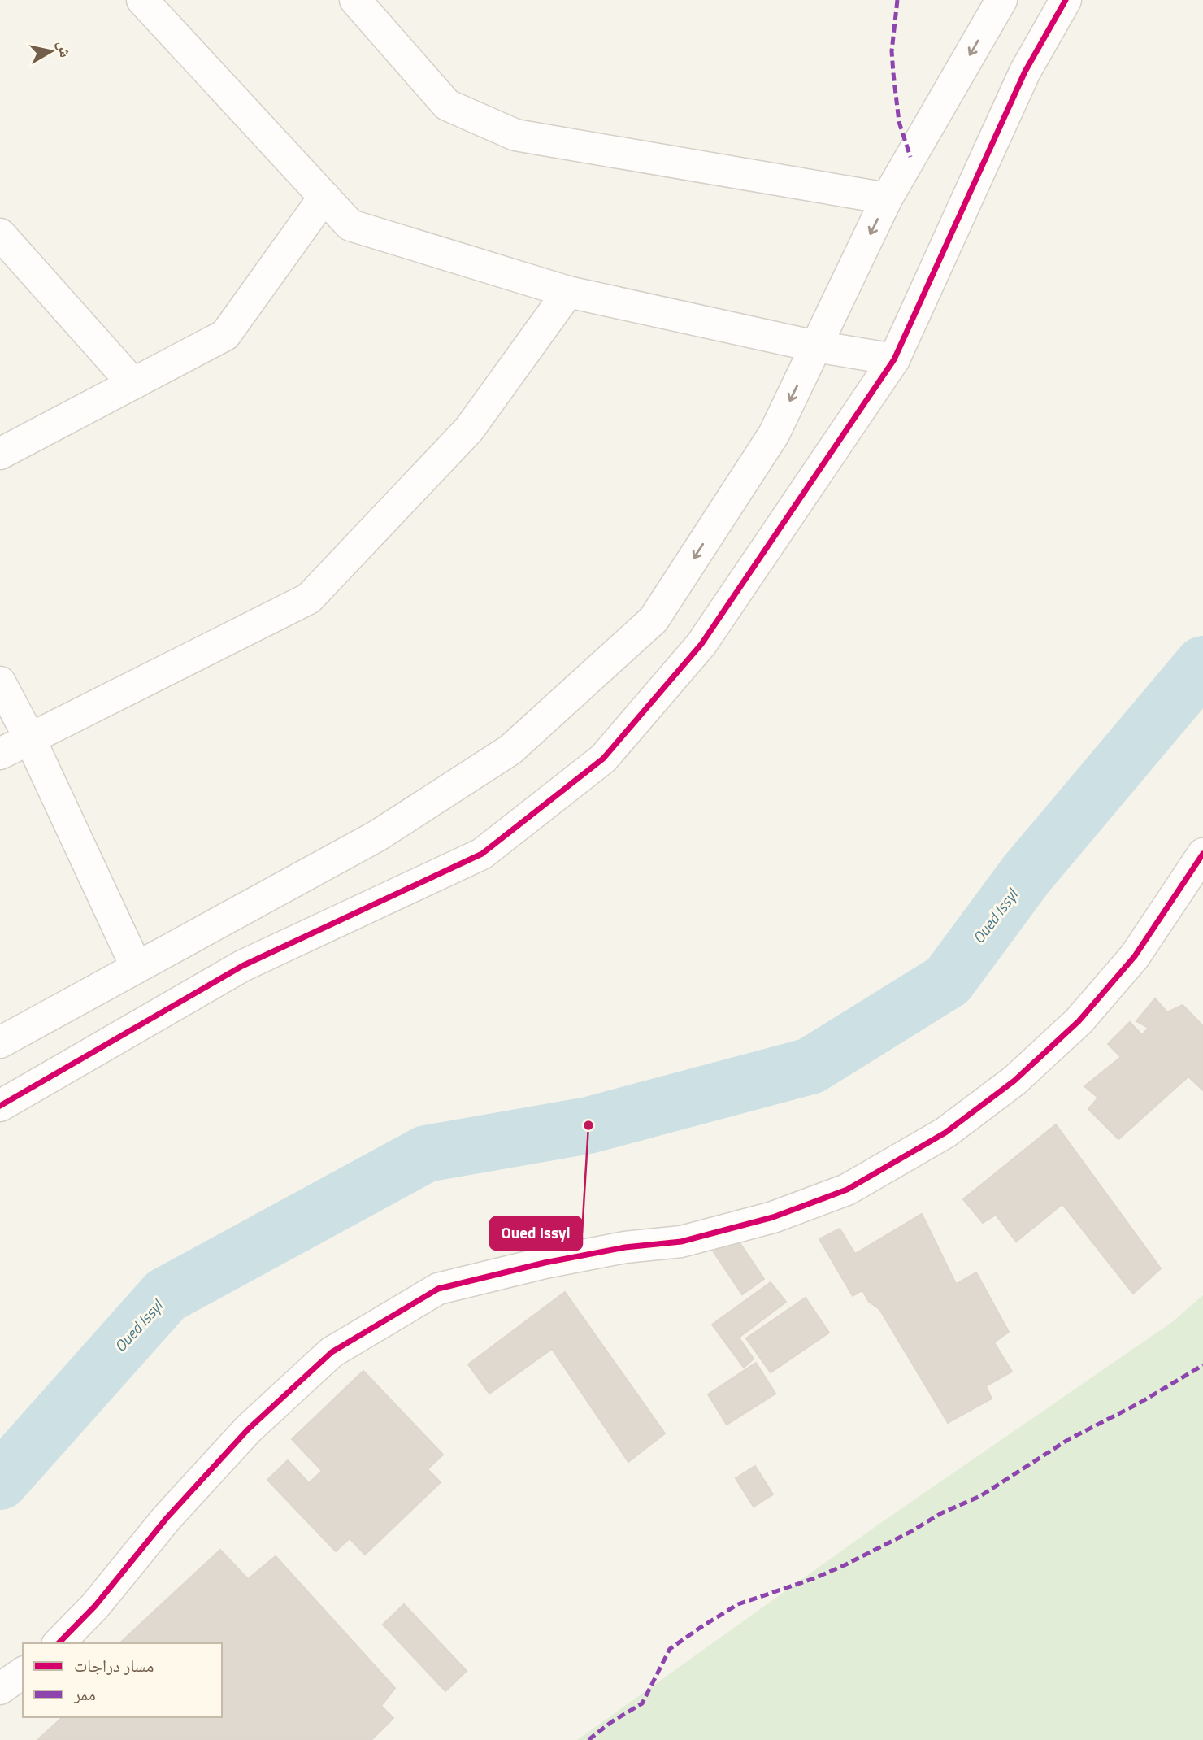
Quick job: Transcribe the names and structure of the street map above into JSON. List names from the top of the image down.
{
  "water": ["Oued Issyl"],
  "places": ["Oued Issyl"],
  "legend": ["مسار دراجات", "ممر"],
  "north": "right"
}
